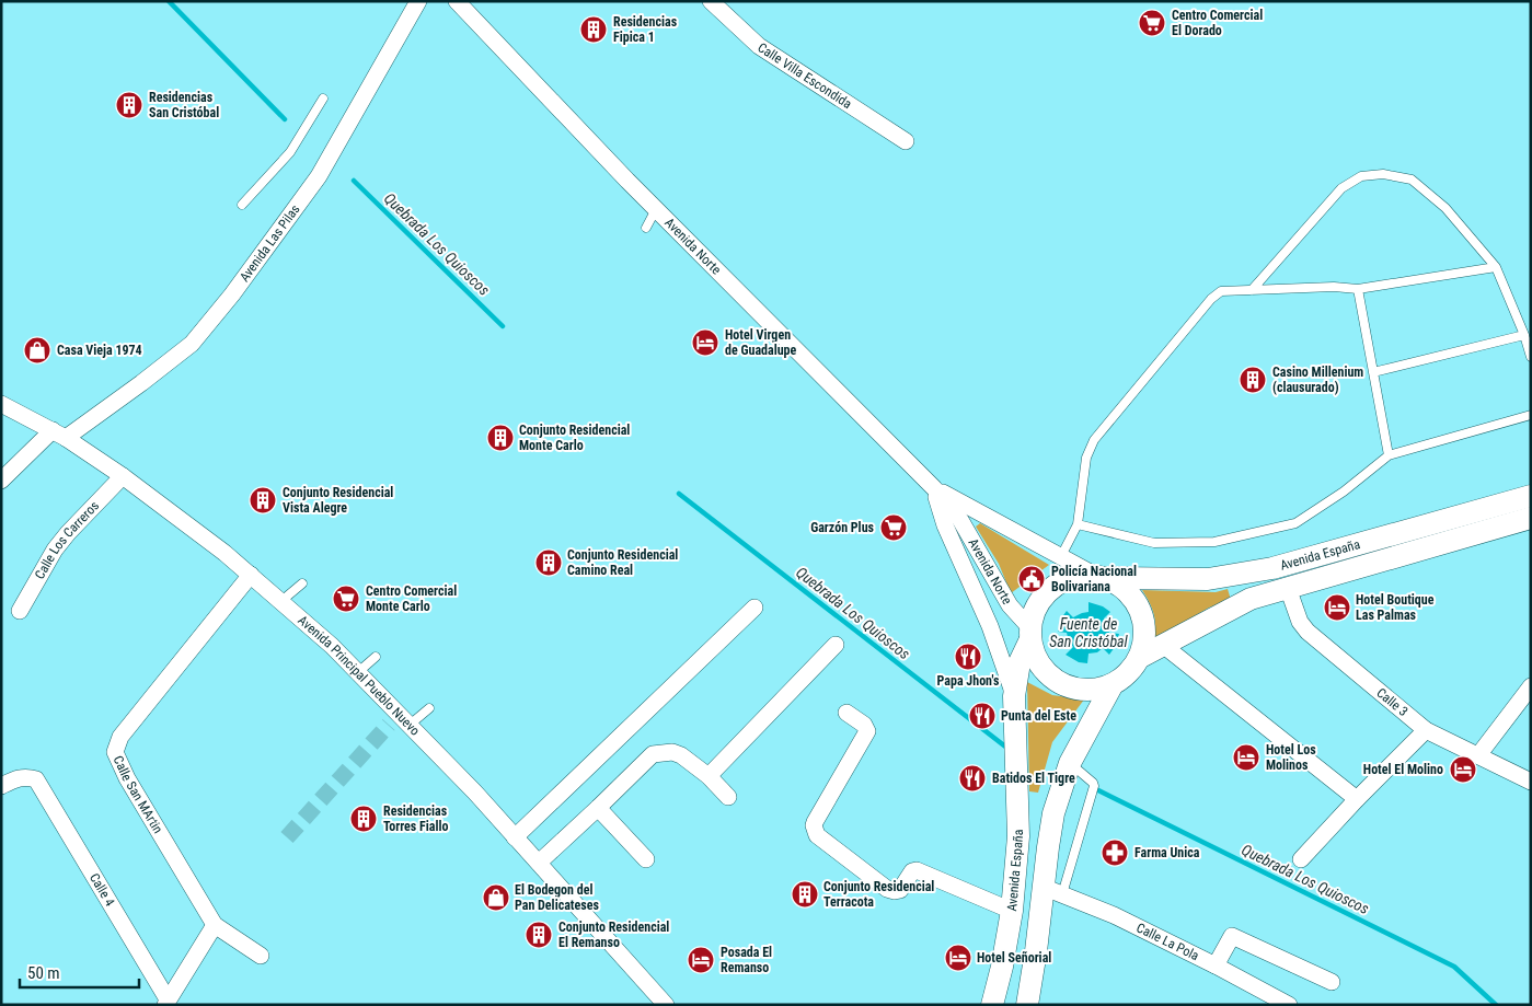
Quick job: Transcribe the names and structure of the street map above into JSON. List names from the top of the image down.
{
  "streets": {
    "main road": ["Avenida España"],
    "street": [
      "Calle Villa Escondida",
      "Avenida Las Pilas",
      "Avenida Norte",
      "Calle Los Carreros",
      "Avenida Principal Pueblo Nuevo",
      "Calle 3",
      "Calle San MArtin",
      "Calle 4",
      "Calle La Pola"
    ]
  },
  "crossings": [
    ["Avenida Las Pilas", "Avenida Principal Pueblo Nuevo"],
    ["Avenida Norte", "Avenida España"],
    ["Calle Los Carreros", "Avenida Principal Pueblo Nuevo"],
    ["Avenida España", "Calle 3"],
    ["Avenida Principal Pueblo Nuevo", "Calle San MArtin"]
  ],
  "water": ["Quebrada Los Quioscos", "Fuente de San Cristóbal"],
  "places": {
    "supermarket": ["Centro Comercial El Dorado", "Garzón Plus", "Centro Comercial Monte Carlo"],
    "building": [
      "Residencias Fipica 1",
      "Residencias San Cristóbal",
      "Casino Millenium (clausurado)",
      "Conjunto Residencial Monte Carlo",
      "Conjunto Residencial Vista Alegre",
      "Conjunto Residencial Camino Real",
      "Residencias Torres Fiallo",
      "Conjunto Residencial Terracota",
      "Conjunto Residencial El Remanso"
    ],
    "hotel": [
      "Hotel Virgen de Guadalupe",
      "Hotel Boutique Las Palmas",
      "Hotel Los Molinos",
      "Hotel El Molino",
      "Hotel Señorial",
      "Posada El Remanso"
    ],
    "shop": ["Casa Vieja 1974", "El Bodegon del Pan Delicateses"],
    "public building": ["Policía Nacional Bolivariana"],
    "restaurant": ["Papa Jhon's", "Punta del Este", "Batidos El Tigre"],
    "pharmacy": ["Farma Unica"]
  },
  "scale_bar": "50 m"
}
